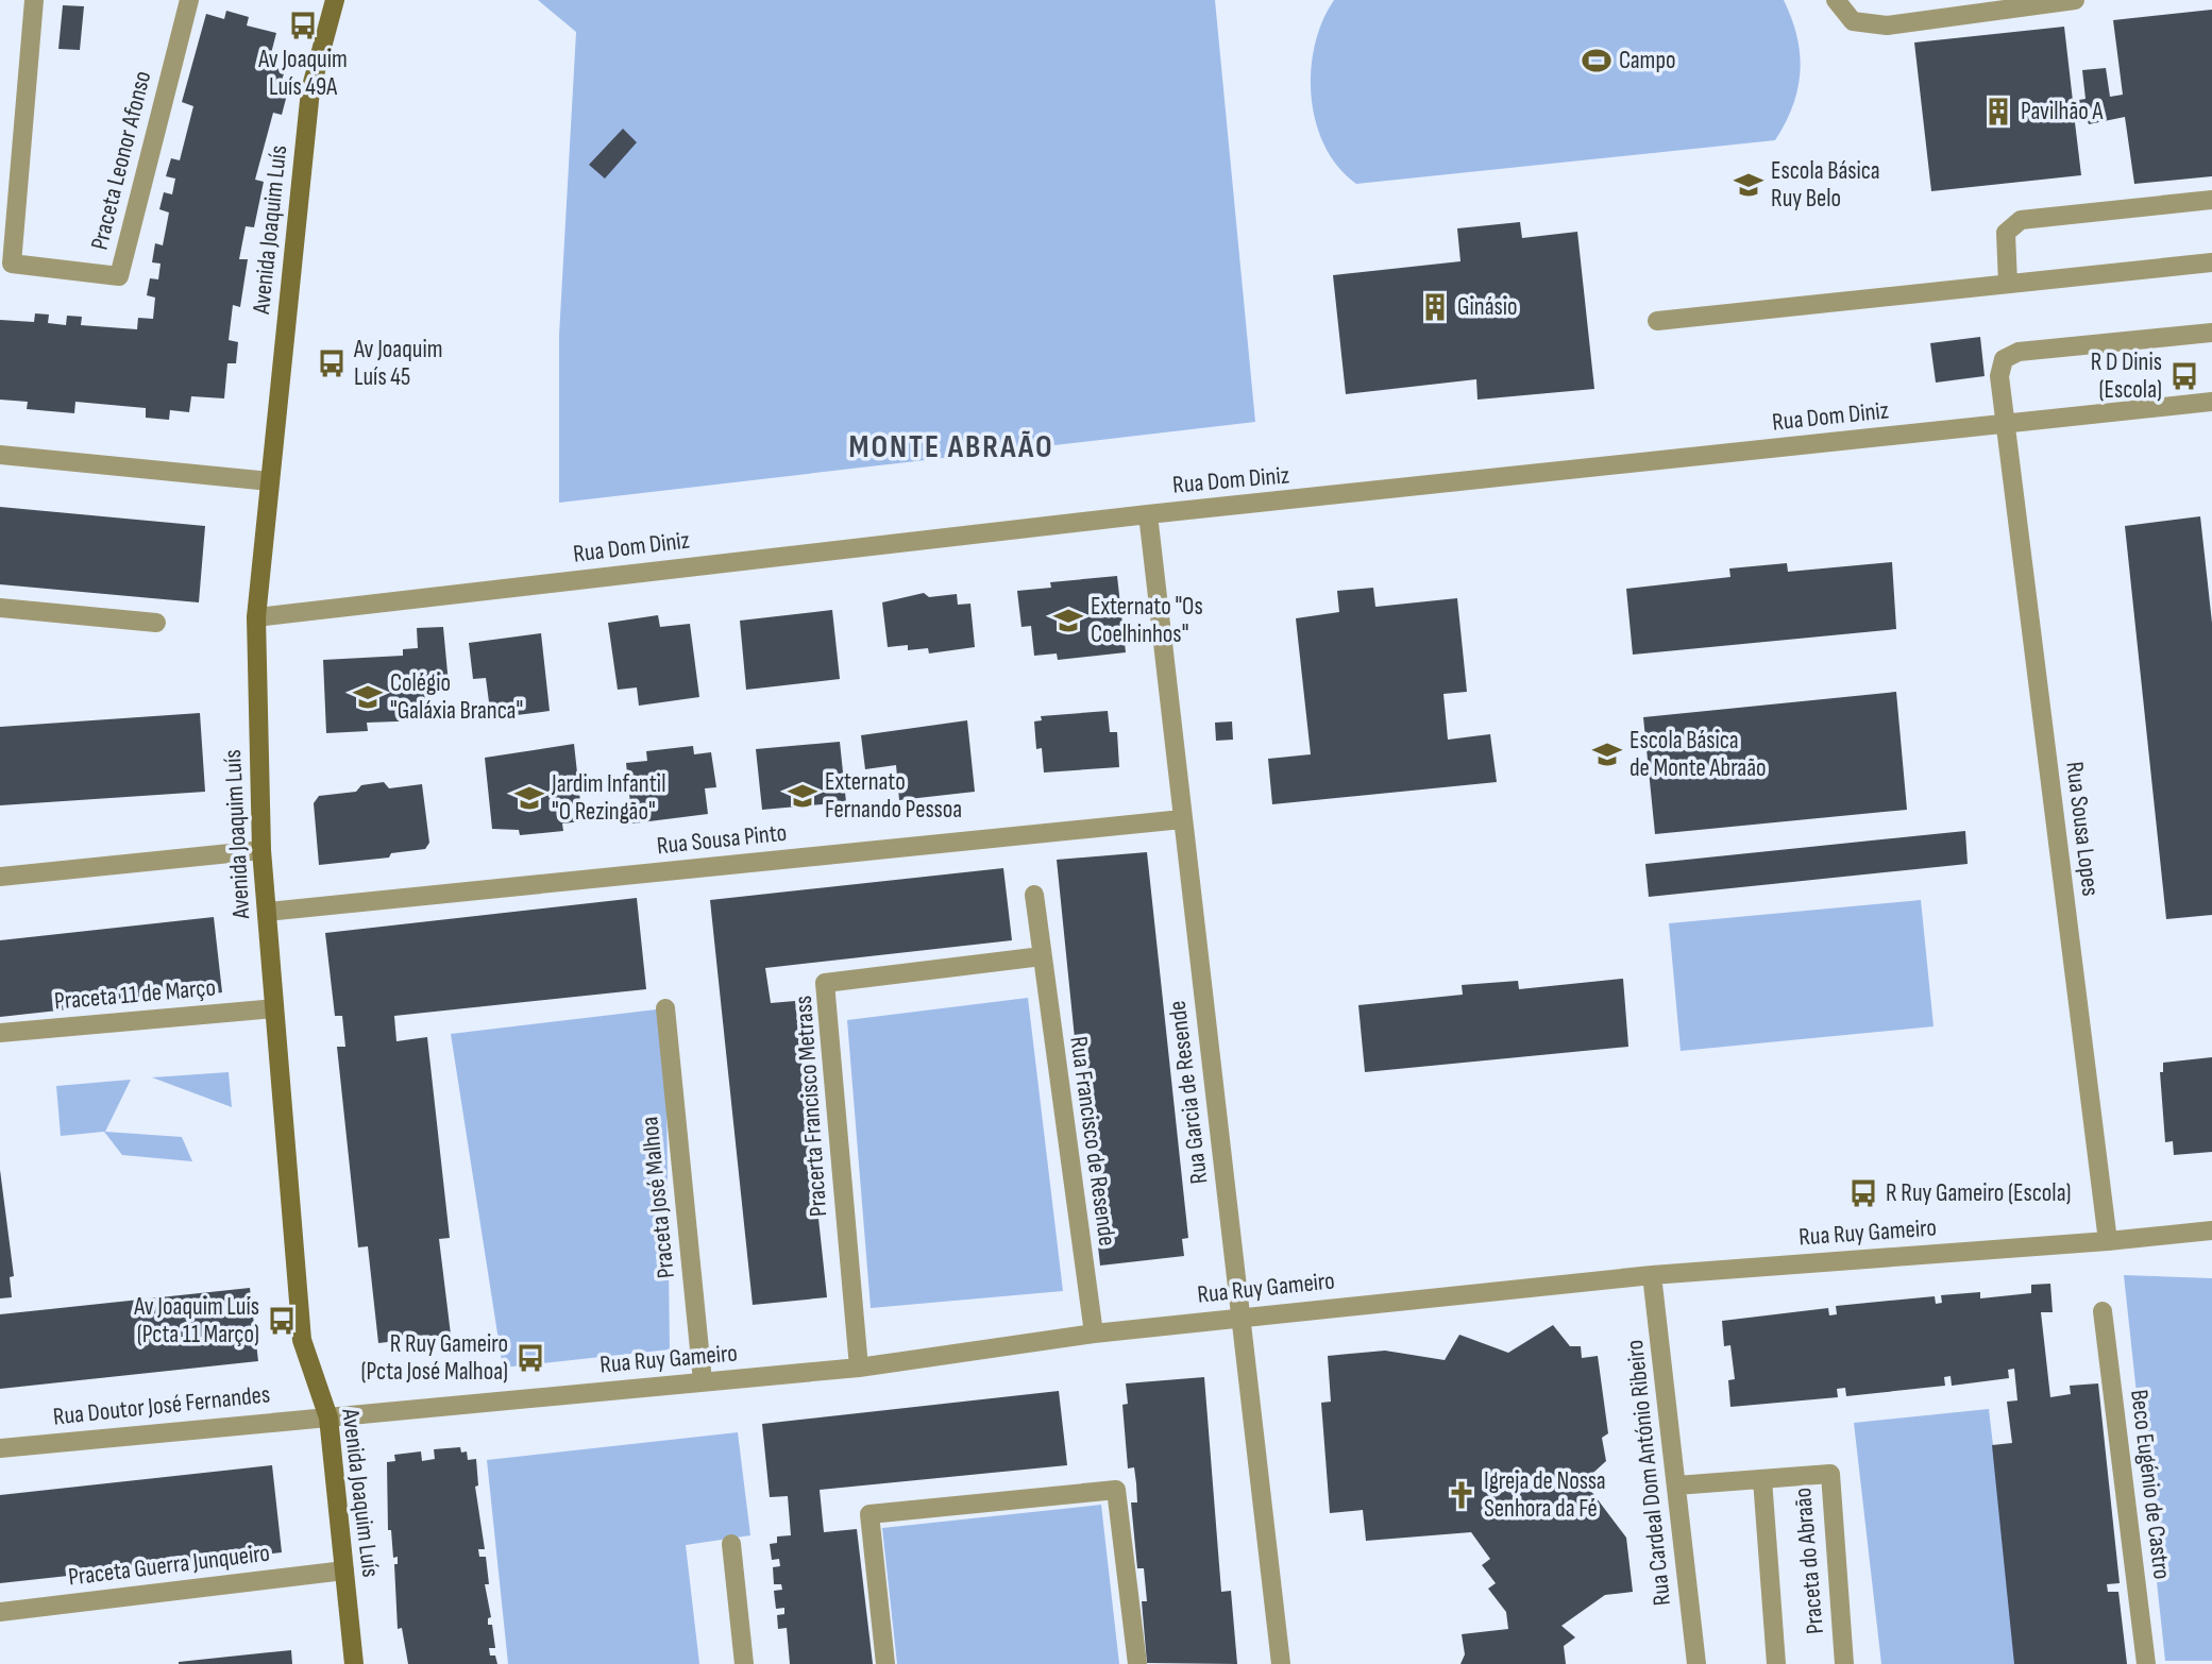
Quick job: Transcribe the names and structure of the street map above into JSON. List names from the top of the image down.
{
  "streets": {
    "street": [
      "Praceta Leonor Afonso",
      "Avenida Joaquim Luís",
      "Rua Dom Diniz",
      "Rua Sousa Lopes",
      "Rua Sousa Pinto",
      "Praceta 11 de Março",
      "Rua Garcia de Resende",
      "Pracerta Francisco Metrass",
      "Rua Francisco de Resende",
      "Praceta José Malhoa",
      "Rua Ruy Gameiro",
      "Rua Doutor José Fernandes",
      "Rua Cardeal Dom António Ribeiro",
      "Beco Eugénio de Castro",
      "Praceta do Abraão",
      "Praceta Guerra Junqueiro"
    ]
  },
  "crossings": [
    ["Avenida Joaquim Luís", "Rua Dom Diniz"],
    ["Avenida Joaquim Luís", "Rua Sousa Pinto"],
    ["Avenida Joaquim Luís", "Praceta 11 de Março"],
    ["Avenida Joaquim Luís", "Rua Ruy Gameiro"],
    ["Avenida Joaquim Luís", "Rua Doutor José Fernandes"],
    ["Avenida Joaquim Luís", "Praceta Guerra Junqueiro"],
    ["Rua Dom Diniz", "Rua Sousa Lopes"],
    ["Rua Dom Diniz", "Rua Garcia de Resende"],
    ["Rua Sousa Lopes", "Rua Ruy Gameiro"],
    ["Rua Sousa Pinto", "Rua Garcia de Resende"],
    ["Rua Garcia de Resende", "Rua Ruy Gameiro"],
    ["Pracerta Francisco Metrass", "Rua Francisco de Resende"],
    ["Pracerta Francisco Metrass", "Rua Ruy Gameiro"],
    ["Rua Francisco de Resende", "Rua Ruy Gameiro"],
    ["Praceta José Malhoa", "Rua Ruy Gameiro"],
    ["Rua Ruy Gameiro", "Rua Doutor José Fernandes"],
    ["Rua Ruy Gameiro", "Rua Cardeal Dom António Ribeiro"],
    ["Rua Cardeal Dom António Ribeiro", "Praceta do Abraão"]
  ],
  "districts": ["MONTE ABRAÃO"],
  "places": {
    "bus stop": [
      "Av Joaquim Luís 49A",
      "Av Joaquim Luís 45",
      "R D Dinis (Escola)",
      "R Ruy Gameiro (Escola)",
      "Av Joaquim Luís (Pcta 11 Março)",
      "R Ruy Gameiro (Pcta José Malhoa)"
    ],
    "sports": ["Campo"],
    "building": ["Pavilhão A", "Ginásio"],
    "school or university": [
      "Escola Básica Ruy Belo",
      "Externato \"Os Coelhinhos\"",
      "Colégio \"Galáxia Branca\"",
      "Escola Básica de Monte Abraão",
      "Externato Fernando Pessoa",
      "Jardim Infantil \"O Rezingão\""
    ],
    "church": ["Igreja de Nossa Senhora da Fé"]
  }
}
